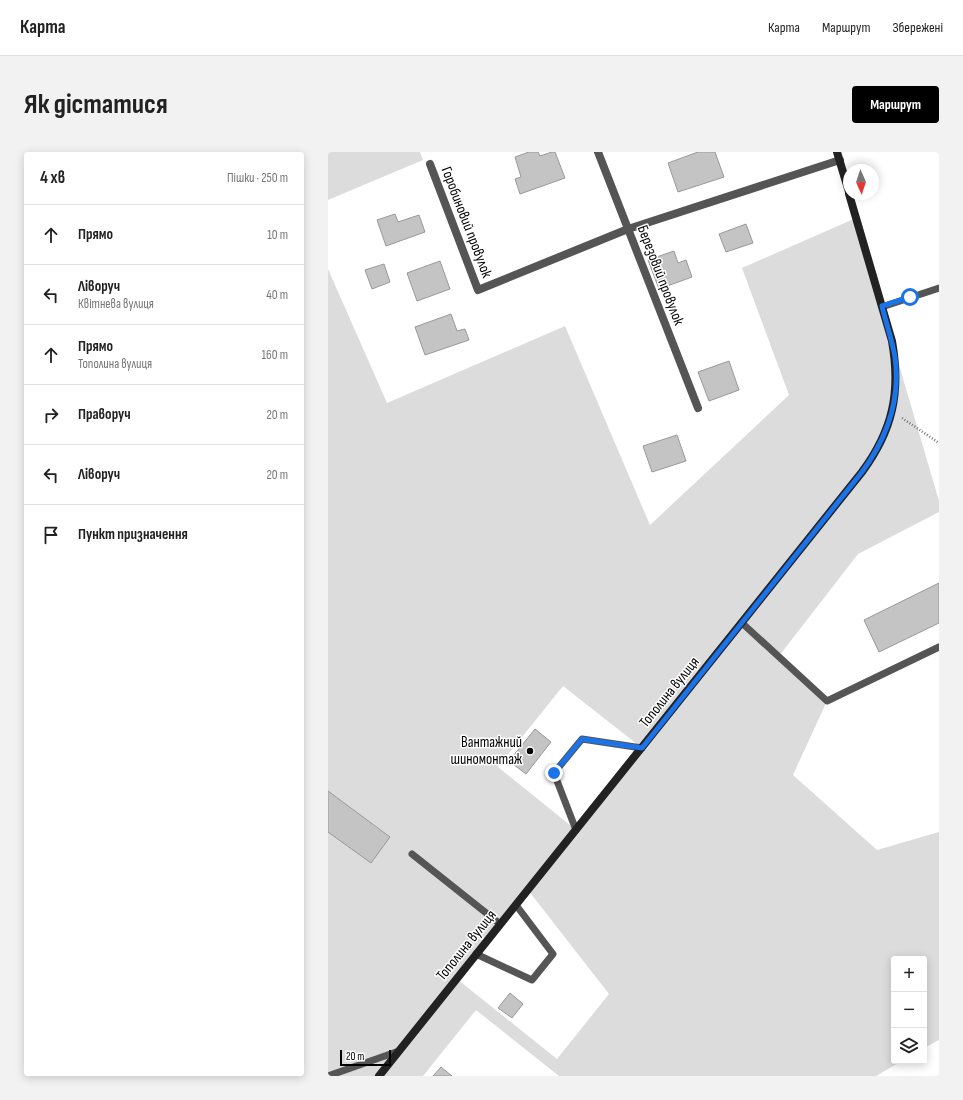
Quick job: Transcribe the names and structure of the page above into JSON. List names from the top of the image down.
{
  "streets": {
    "main road": ["Тополина вулиця"],
    "street": ["Горобиновий провулок", "Березовий провулок"]
  },
  "crossings": [
    ["Горобиновий провулок", "Березовий провулок"]
  ],
  "places": ["Вантажний шиномонтаж"],
  "scale_bar": "20 m",
  "north": "bottom",
  "page": {
    "header": "Карта",
    "nav": ["Карта", "Маршрут", "Збережені"],
    "buttons": "Маршрут",
    "title": "Як дістатися",
    "heading": ["4 хв", "Пішки · 250 m"],
    "list": [
      ["Прямо", "10 m"],
      ["Ліворуч", "Квітнева вулиця", "40 m"],
      ["Прямо", "Тополина вулиця", "160 m"],
      ["Праворуч", "20 m"],
      ["Ліворуч", "20 m"],
      "Пункт призначення"
    ],
    "map_buttons": ["+", "−"],
    "scale": "20 m"
  }
}
